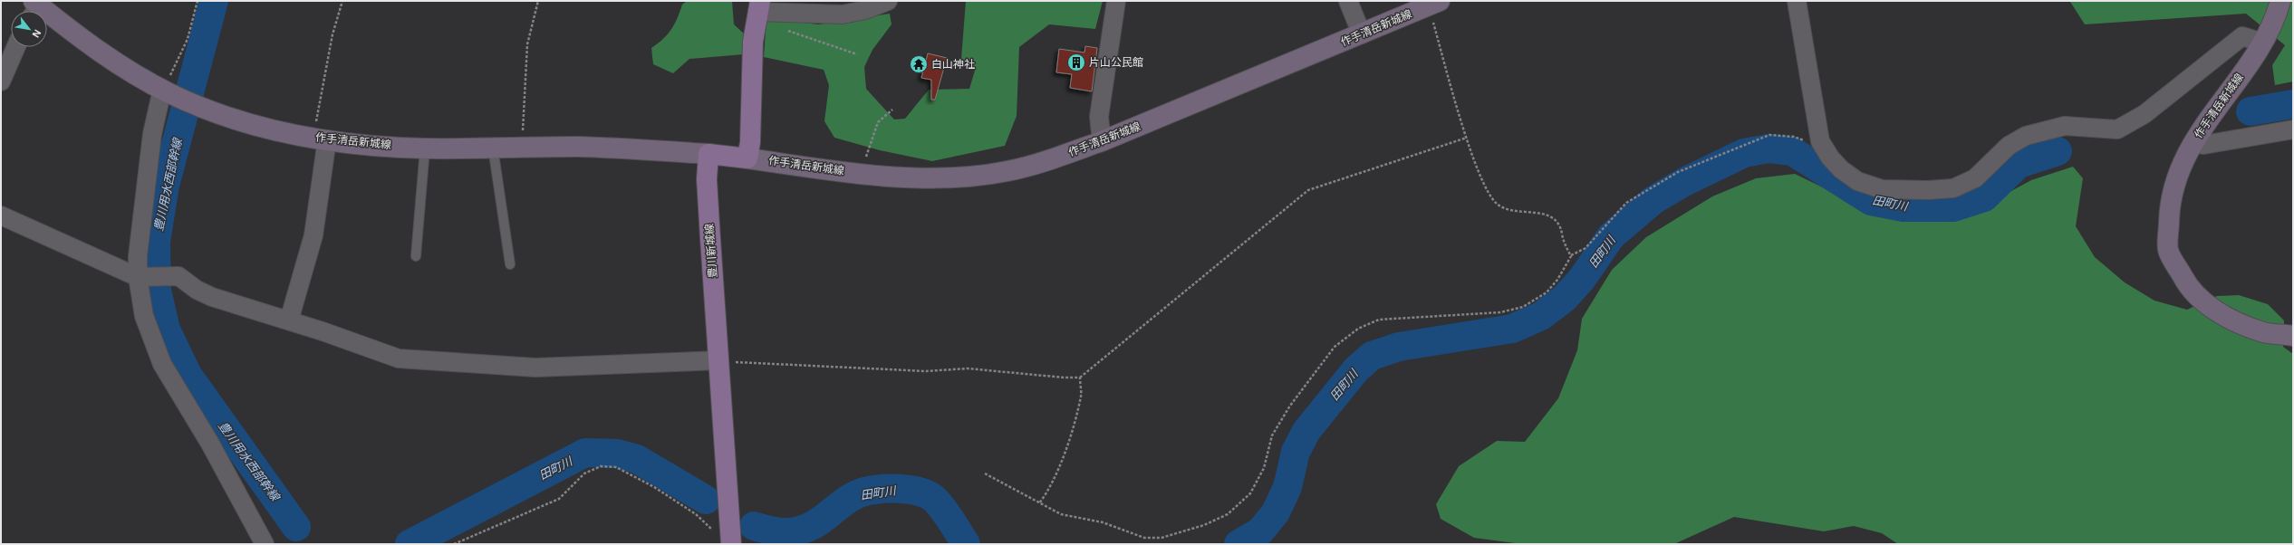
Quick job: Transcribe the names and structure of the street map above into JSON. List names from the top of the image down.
{
  "streets": {
    "main road": ["作手清岳新城線", "豊川新城線"]
  },
  "crossings": [
    ["作手清岳新城線", "豊川新城線"]
  ],
  "water": ["豊川用水西部幹線", "田町川"],
  "places": {
    "building": ["片山公民館"],
    "temple": ["白山神社"]
  },
  "north": "bottom right"
}
